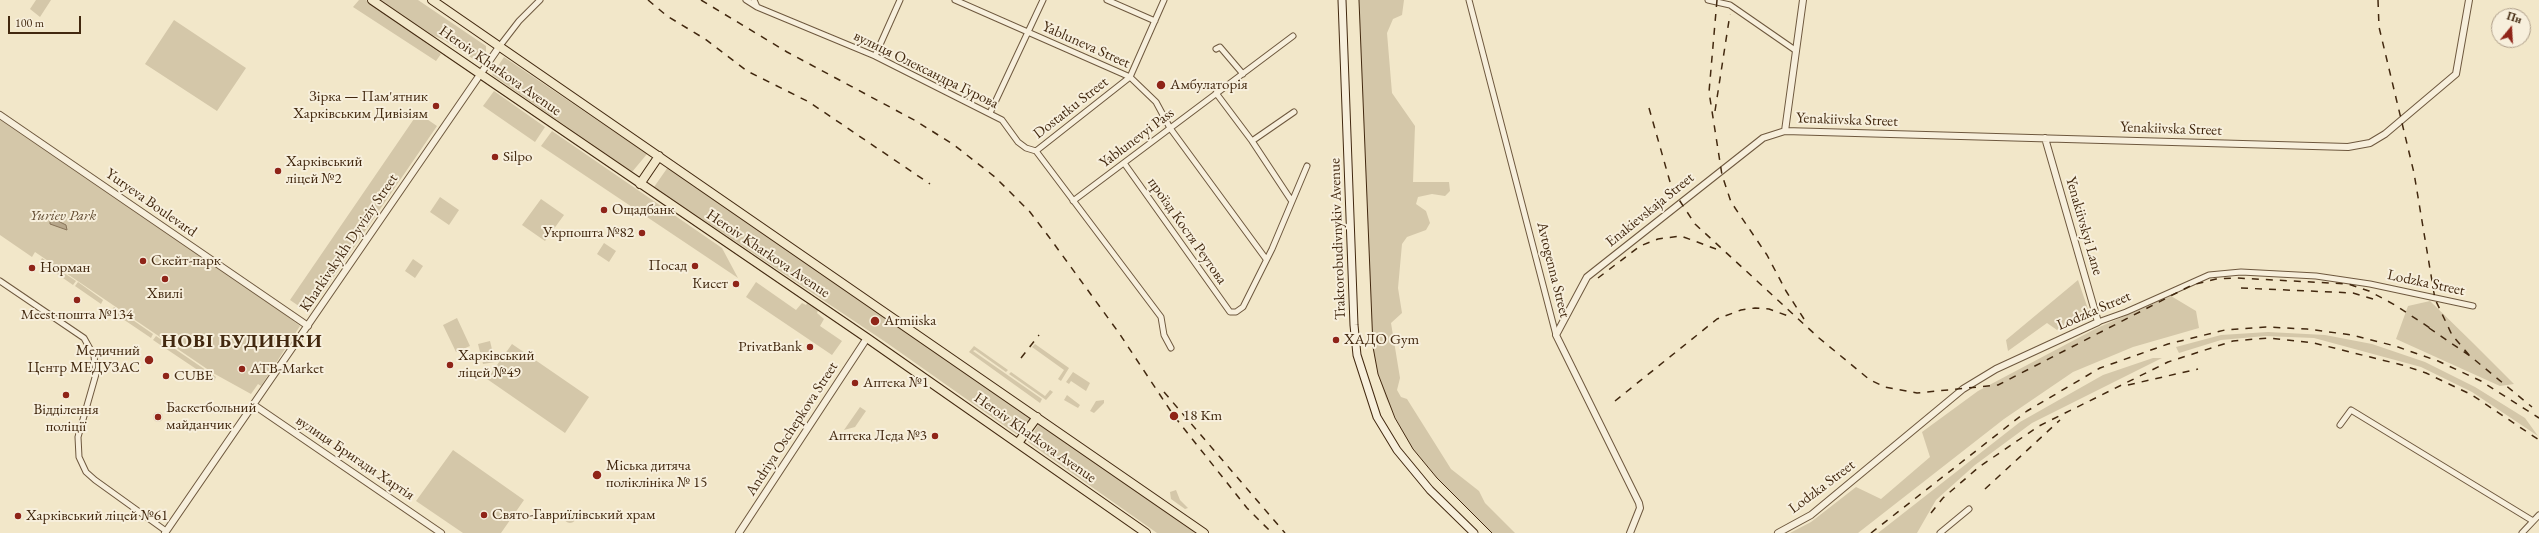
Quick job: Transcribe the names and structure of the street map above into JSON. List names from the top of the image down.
{
  "streets": {
    "main road": ["Heroiv Kharkova Avenue", "Traktorobudivnykiv Avenue"],
    "street": [
      "Yabluneva Street",
      "вулиця Олександра Гурова",
      "Dostatku Street",
      "Yenakiivska Street",
      "Yablunevyi Pass",
      "Yuryeva Boulevard",
      "Enakievskaja Street",
      "Yenakiivskyi Lane",
      "проїзд Костя Реутова",
      "Kharkivskykh Dyviziy Street",
      "Avtogenna Street",
      "Lodzka Street",
      "Andriya Oschepkova Street",
      "вулиця Бригади Хартія"
    ]
  },
  "crossings": [
    ["Yabluneva Street", "Dostatku Street"],
    ["Yabluneva Street", "Yablunevyi Pass"],
    ["Yabluneva Street", "проїзд Костя Реутова"],
    ["вулиця Олександра Гурова", "Dostatku Street"],
    ["вулиця Олександра Гурова", "Yablunevyi Pass"],
    ["Heroiv Kharkova Avenue", "Kharkivskykh Dyviziy Street"],
    ["Heroiv Kharkova Avenue", "Andriya Oschepkova Street"],
    ["Yenakiivska Street", "Enakievskaja Street"],
    ["Yenakiivska Street", "Yenakiivskyi Lane"],
    ["Yablunevyi Pass", "проїзд Костя Реутова"],
    ["Yuryeva Boulevard", "Kharkivskykh Dyviziy Street"],
    ["Enakievskaja Street", "Avtogenna Street"],
    ["Yenakiivskyi Lane", "Lodzka Street"],
    ["Kharkivskykh Dyviziy Street", "вулиця Бригади Хартія"]
  ],
  "districts": ["НОВІ БУДИНКИ"],
  "parks": ["Yuriev Park"],
  "places": [
    "Амбулаторія",
    "Зірка — Пам'ятник Харківським Дивізіям",
    "Silpo",
    "Харківський ліцей №2",
    "Ощадбанк",
    "Укрпошта №82",
    "Скейт-парк",
    "Посад",
    "Норман",
    "Хвилі",
    "Кисет",
    "Meest пошта №134",
    "Armiiska",
    "ХАДО Gym",
    "PrivatBank",
    "Медичний Центр МЕДУЗАС",
    "Харківський ліцей №49",
    "ATB-Market",
    "CUBE",
    "Аптека №1",
    "Відділення поліції",
    "18 Km",
    "Баскетбольний майданчик",
    "Аптека Леда №3",
    "Міська дитяча поліклініка № 15",
    "Свято-Гавриїлівський храм",
    "Харківський ліцей №61"
  ],
  "scale_bar": "100 m",
  "north": "top"
}
